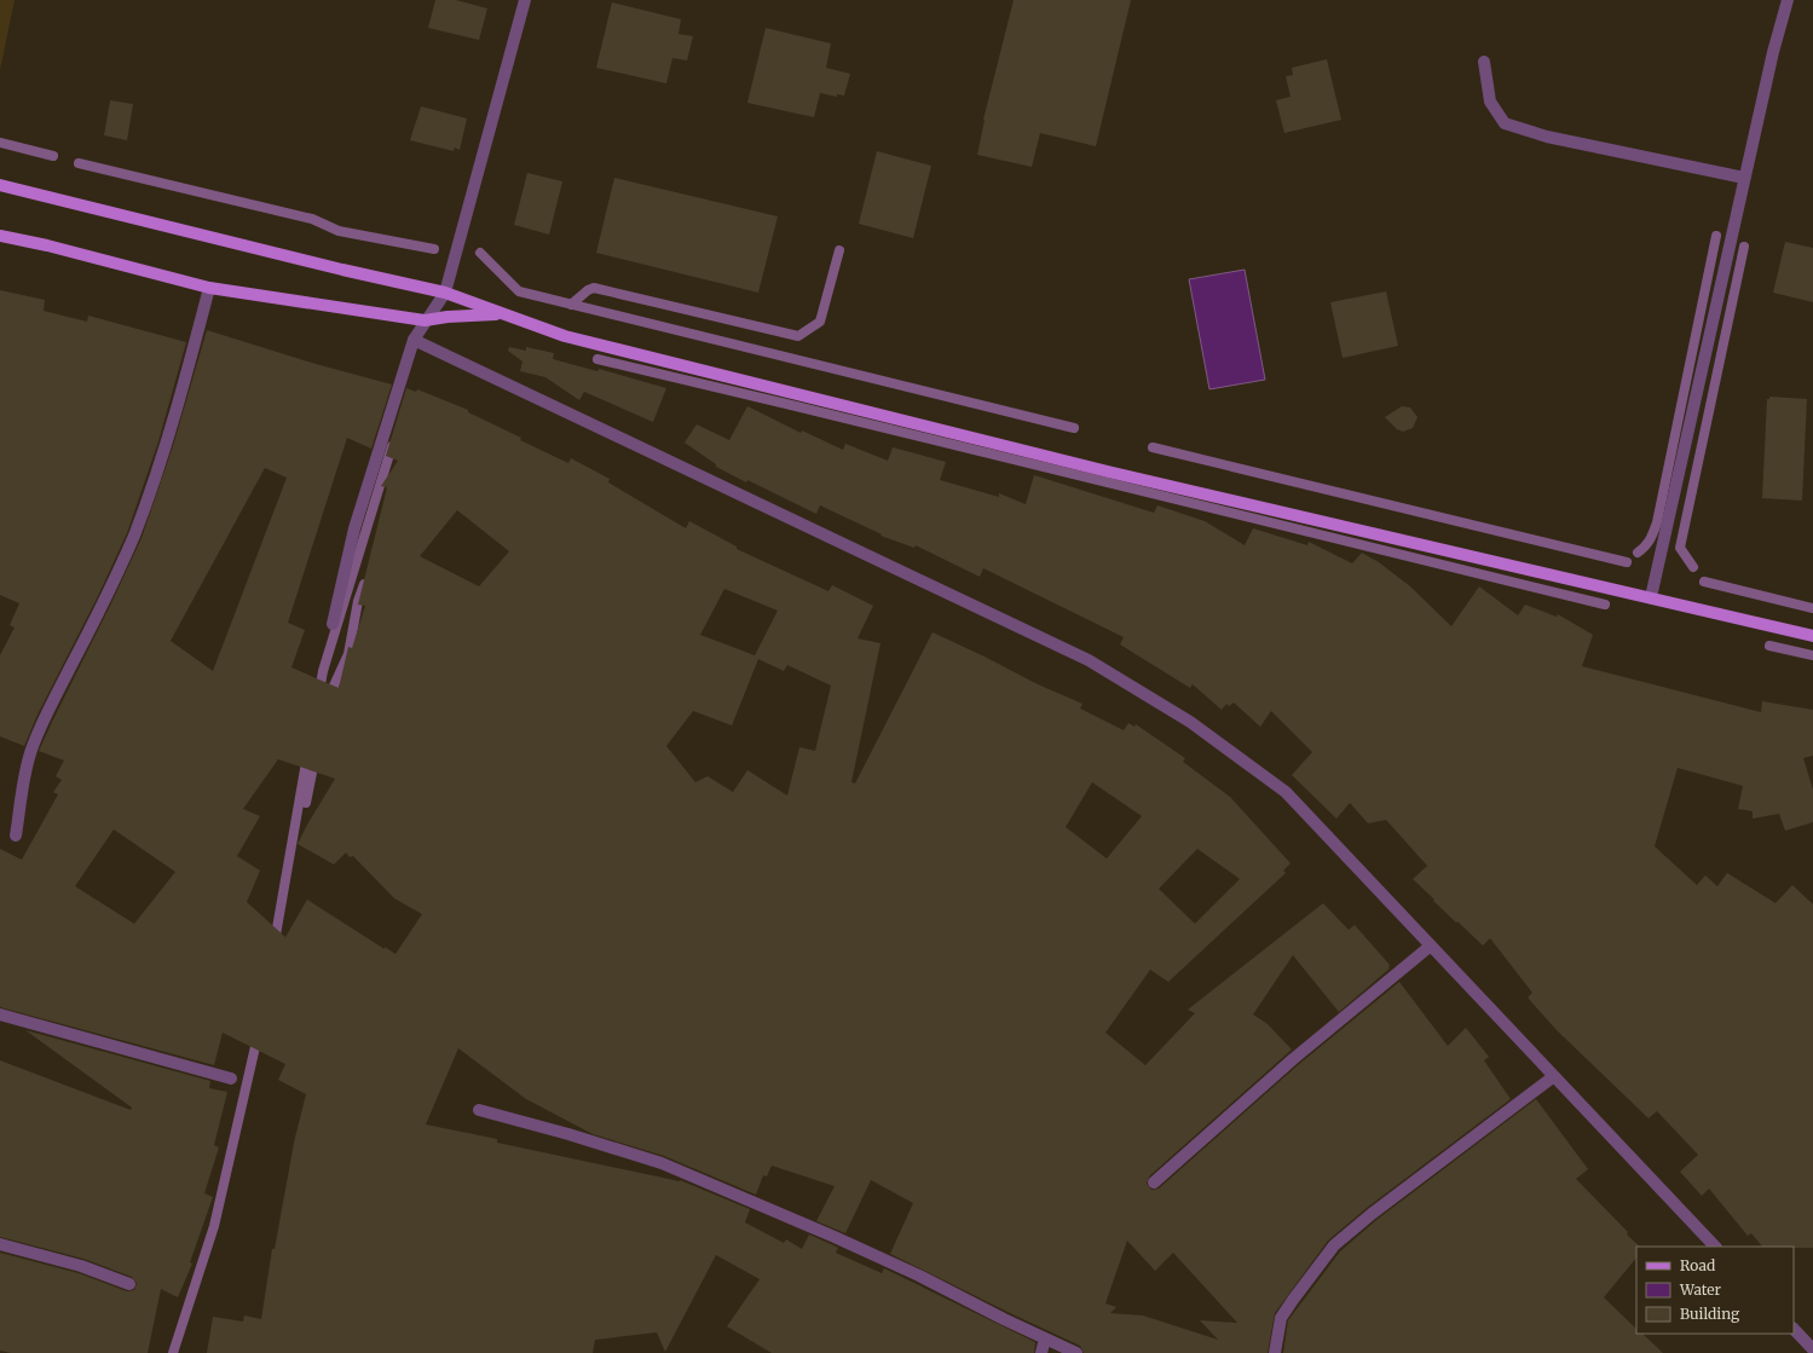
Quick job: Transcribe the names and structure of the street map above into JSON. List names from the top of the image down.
{
  "legend": ["Road", "Water", "Building"]
}
